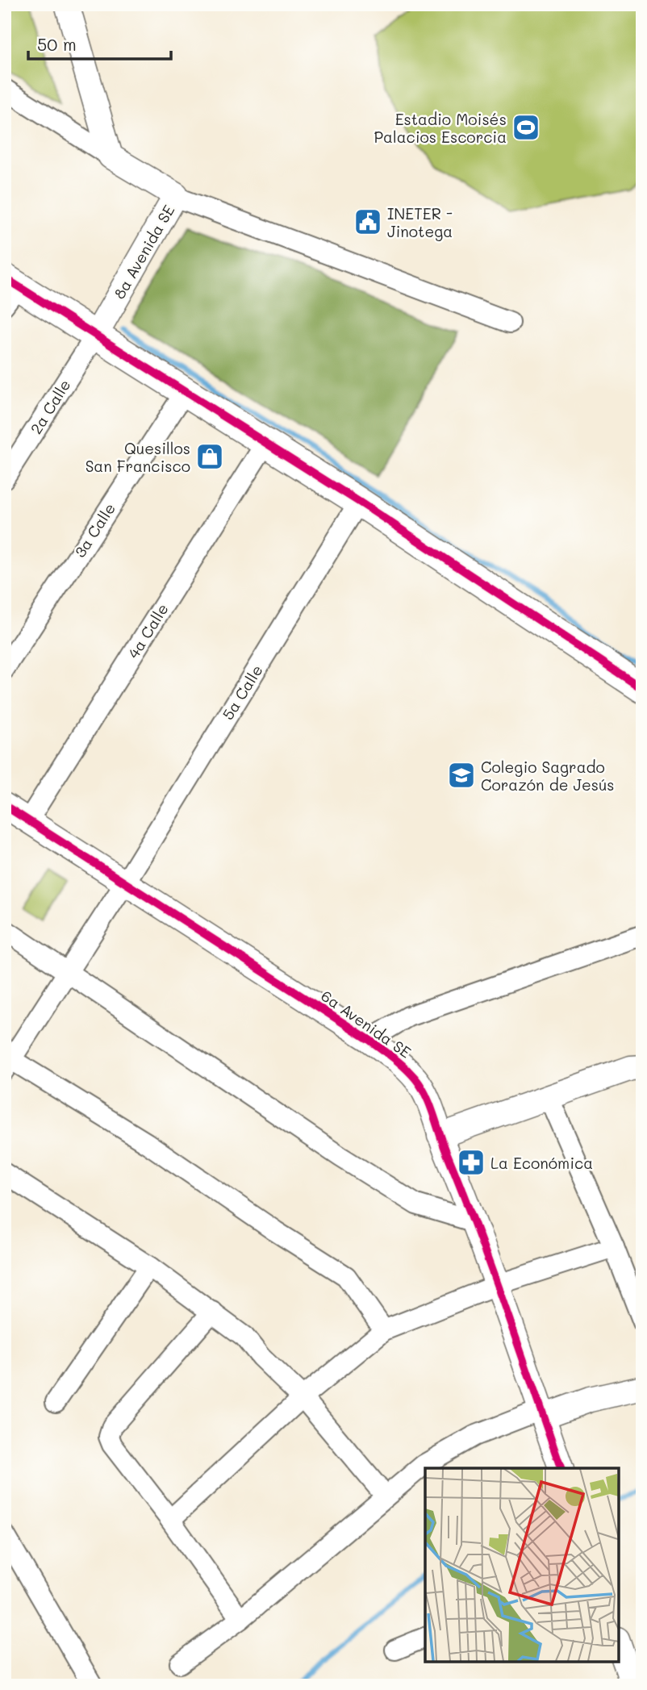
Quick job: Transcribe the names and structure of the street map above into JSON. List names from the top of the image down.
{
  "streets": {
    "street": [
      "8a Avenida SE",
      "2a Calle",
      "3a Calle",
      "4a Calle",
      "5a Calle",
      "6a Avenida SE"
    ]
  },
  "crossings": [
    ["8a Avenida SE", "2a Calle"],
    ["4a Calle", "6a Avenida SE"],
    ["5a Calle", "6a Avenida SE"]
  ],
  "places": {
    "sports": ["Estadio Moisés Palacios Escorcia"],
    "public building": ["INETER - Jinotega"],
    "shop": ["Quesillos San Francisco"],
    "school or university": ["Colegio Sagrado Corazón de Jesús"],
    "pharmacy": ["La Económica"]
  },
  "scale_bar": "50 m"
}
